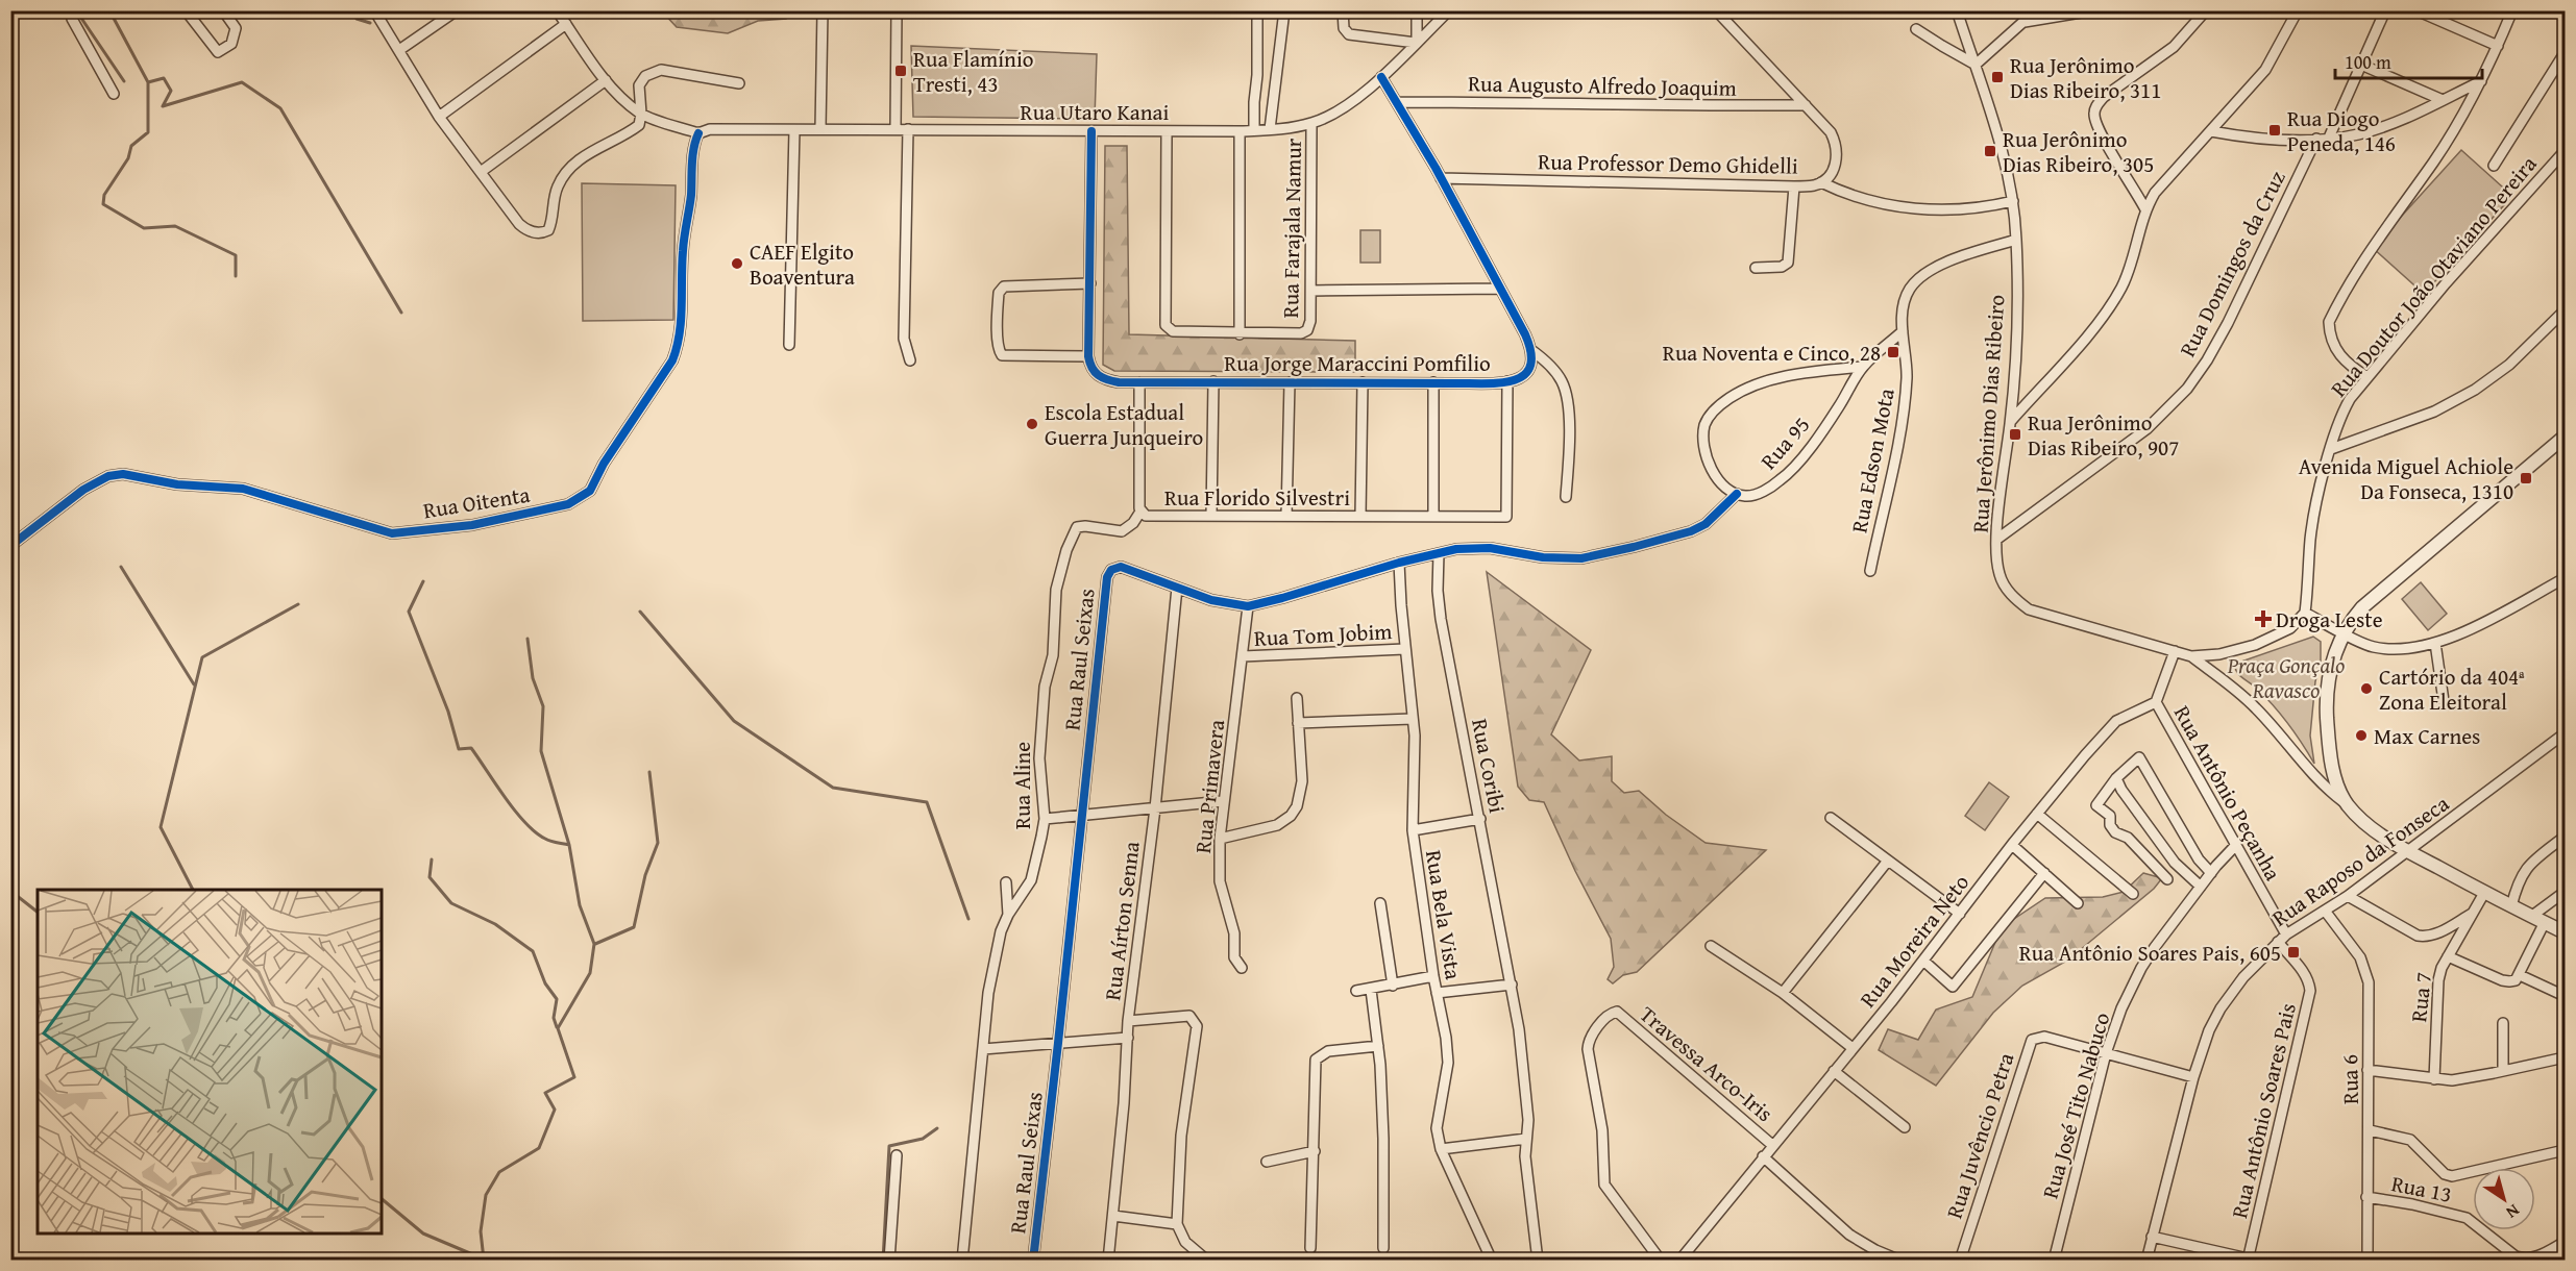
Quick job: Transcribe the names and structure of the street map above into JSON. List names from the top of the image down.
{
  "streets": {
    "street": [
      "Rua Augusto Alfredo Joaquim",
      "Rua Utaro Kanai",
      "Rua Professor Demo Ghidelli",
      "Rua Farajala Namur",
      "Rua Domingos da Cruz",
      "Rua Doutor João Otaviano Pereira",
      "Rua Jorge Maraccini Pomfilio",
      "Rua Jerônimo Dias Ribeiro",
      "Rua 95",
      "Rua Edson Mota",
      "Rua Florido Silvestri",
      "Rua Oitenta",
      "Rua Tom Jobim",
      "Rua Raul Seixas",
      "Rua Coribi",
      "Rua Aline",
      "Rua Primavera",
      "Rua Antônio Peçanha",
      "Rua Raposo da Fonseca",
      "Rua Bela Vista",
      "Rua Aírton Senna",
      "Rua Moreira Neto",
      "Rua 7",
      "Travessa Arco-Iris",
      "Rua 6",
      "Rua José Tito Nabuco",
      "Rua Antônio Soares Pais",
      "Rua Juvêncio Petra",
      "Rua 13"
    ]
  },
  "crossings": [
    ["Rua Augusto Alfredo Joaquim", "Rua Professor Demo Ghidelli"],
    ["Rua Utaro Kanai", "Rua Farajala Namur"],
    ["Rua Utaro Kanai", "Rua Oitenta"],
    ["Rua Domingos da Cruz", "Rua Jerônimo Dias Ribeiro"],
    ["Rua Doutor João Otaviano Pereira", "Rua Jerônimo Dias Ribeiro"],
    ["Rua Jorge Maraccini Pomfilio", "Rua Florido Silvestri"],
    ["Rua Jerônimo Dias Ribeiro", "Rua Edson Mota"],
    ["Rua 95", "Rua Edson Mota"],
    ["Rua 95", "Rua Raul Seixas"],
    ["Rua Florido Silvestri", "Rua Aline"],
    ["Rua Tom Jobim", "Rua Primavera"],
    ["Rua Tom Jobim", "Rua Bela Vista"],
    ["Rua Raul Seixas", "Rua Coribi"],
    ["Rua Raul Seixas", "Rua Primavera"],
    ["Rua Raul Seixas", "Rua Bela Vista"],
    ["Rua Raul Seixas", "Rua Aírton Senna"],
    ["Rua Antônio Peçanha", "Rua Raposo da Fonseca"],
    ["Rua Antônio Peçanha", "Rua Moreira Neto"],
    ["Rua Antônio Peçanha", "Rua José Tito Nabuco"],
    ["Rua Raposo da Fonseca", "Rua 6"],
    ["Rua Raposo da Fonseca", "Rua Antônio Soares Pais"],
    ["Rua Raposo da Fonseca", "Rua Juvêncio Petra"],
    ["Rua Moreira Neto", "Travessa Arco-Iris"],
    ["Rua 6", "Rua 13"],
    ["Rua José Tito Nabuco", "Rua Juvêncio Petra"]
  ],
  "parks": ["Praça Gonçalo Ravasco"],
  "places": {
    "transit": [
      "Rua Flamínio Tresti, 43",
      "Rua Jerônimo Dias Ribeiro, 311",
      "Rua Diogo Peneda, 146",
      "Rua Jerônimo Dias Ribeiro, 305",
      "Rua Noventa e Cinco, 28",
      "Rua Jerônimo Dias Ribeiro, 907",
      "Avenida Miguel Achiole Da Fonseca, 1310",
      "Rua Antônio Soares Pais, 605"
    ],
    "other": [
      "CAEF Elgito Boaventura",
      "Escola Estadual Guerra Junqueiro",
      "Cartório da 404ª Zona Eleitoral",
      "Max Carnes"
    ],
    "health": ["Droga Leste"]
  },
  "scale_bar": "100 m",
  "north": "bottom right"
}
